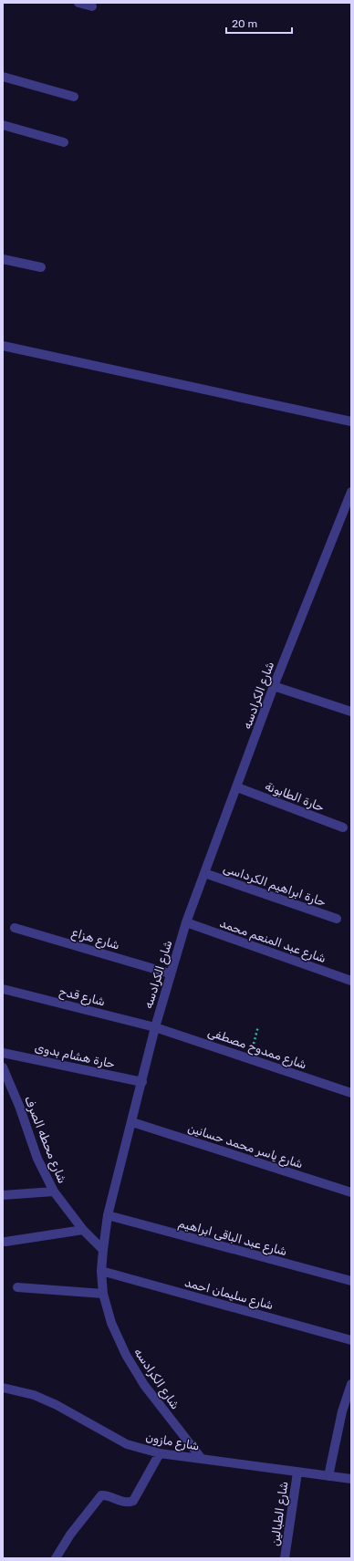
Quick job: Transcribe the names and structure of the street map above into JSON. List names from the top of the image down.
{
  "streets": {
    "street": [
      "شارع الكرادسه",
      "حارة الطابونة",
      "حارة ابراهيم الكرداسى",
      "شارع هزاع",
      "شارع عبد المنعم محمد",
      "شارع قدح",
      "شارع ممدوح مصطفى",
      "حارة هشام بدوى",
      "شارع محطه الصرف",
      "شارع ياسر محمد حسانين",
      "شارع عبد الباقى ابراهيم",
      "شارع سليمان احمد",
      "شارع مازون",
      "شارع الطبالين"
    ]
  },
  "crossings": [
    ["شارع الكرادسه", "حارة الطابونة"],
    ["شارع الكرادسه", "حارة ابراهيم الكرداسى"],
    ["شارع الكرادسه", "شارع هزاع"],
    ["شارع الكرادسه", "شارع عبد المنعم محمد"],
    ["شارع الكرادسه", "شارع قدح"],
    ["شارع الكرادسه", "شارع ممدوح مصطفى"],
    ["شارع الكرادسه", "حارة هشام بدوى"],
    ["شارع الكرادسه", "شارع محطه الصرف"],
    ["شارع الكرادسه", "شارع ياسر محمد حسانين"],
    ["شارع الكرادسه", "شارع عبد الباقى ابراهيم"],
    ["شارع الكرادسه", "شارع سليمان احمد"],
    ["شارع الكرادسه", "شارع مازون"],
    ["شارع قدح", "شارع ممدوح مصطفى"],
    ["شارع مازون", "شارع الطبالين"]
  ],
  "scale_bar": "20 m"
}
